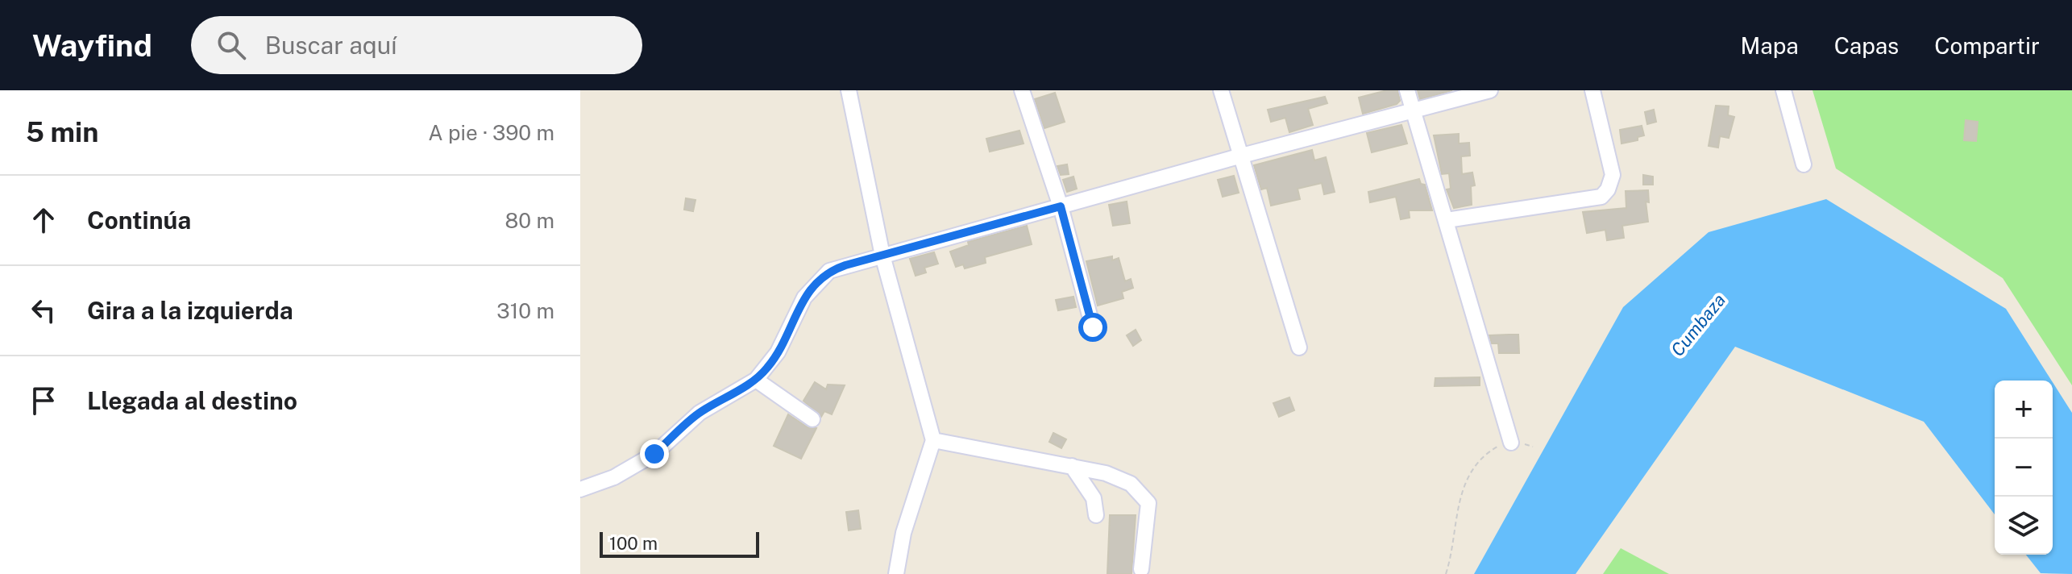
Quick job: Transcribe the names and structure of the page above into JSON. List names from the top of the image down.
{
  "water": ["Cumbaza"],
  "scale_bar": "100 m",
  "page": {
    "header": "Wayfind",
    "search": "Buscar aquí",
    "nav": ["Mapa", "Capas", "Compartir"],
    "heading": ["5 min", "A pie · 390 m"],
    "list": [
      ["Continúa", "80 m"],
      ["Gira a la izquierda", "310 m"],
      "Llegada al destino"
    ],
    "map_buttons": ["+", "−"],
    "scale": "100 m"
  }
}
